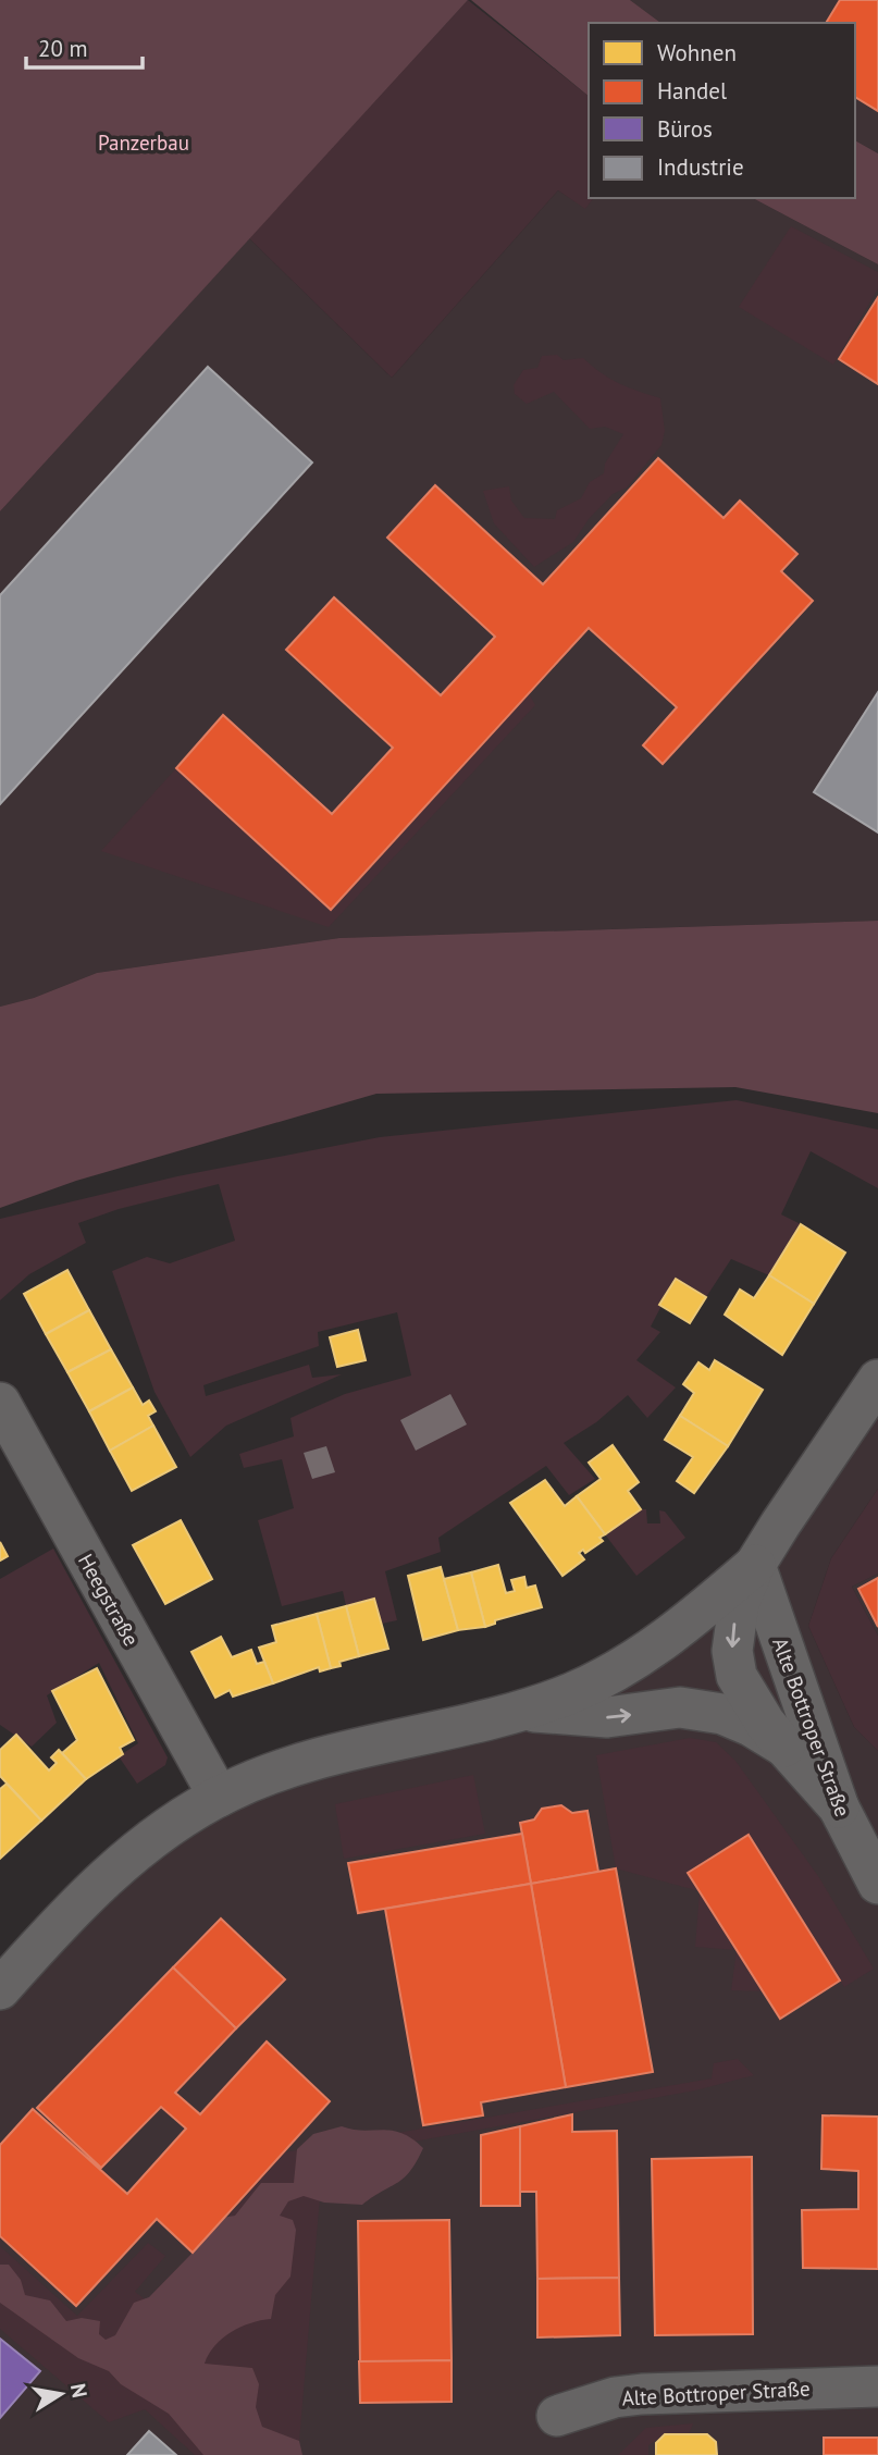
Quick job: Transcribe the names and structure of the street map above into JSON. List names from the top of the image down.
{
  "streets": {
    "street": ["Heegstraße", "Alte Bottroper Straße"]
  },
  "parks": ["Panzerbau"],
  "legend": [
    "Wohnen",
    "Handel",
    "Büros",
    "Industrie"
  ],
  "scale_bar": "20 m",
  "north": "right"
}
